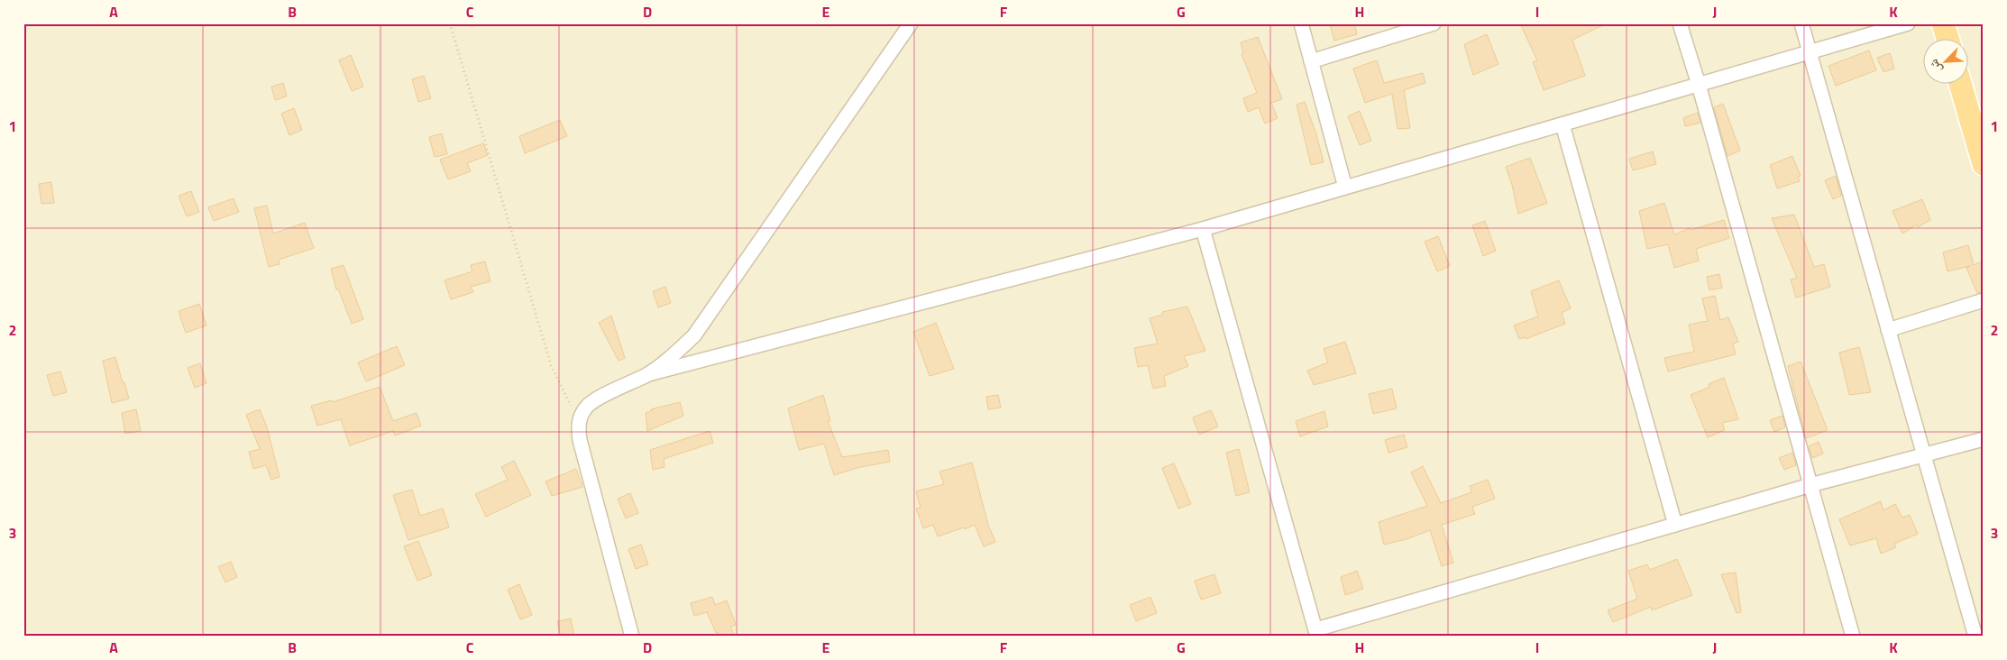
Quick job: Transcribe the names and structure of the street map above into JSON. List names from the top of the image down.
{
  "north": "bottom left",
  "grid": {
    "columns": [
      "A",
      "B",
      "C",
      "D",
      "E",
      "F",
      "G",
      "H",
      "I",
      "J",
      "K"
    ],
    "rows": ["1", "2", "3"]
  }
}
